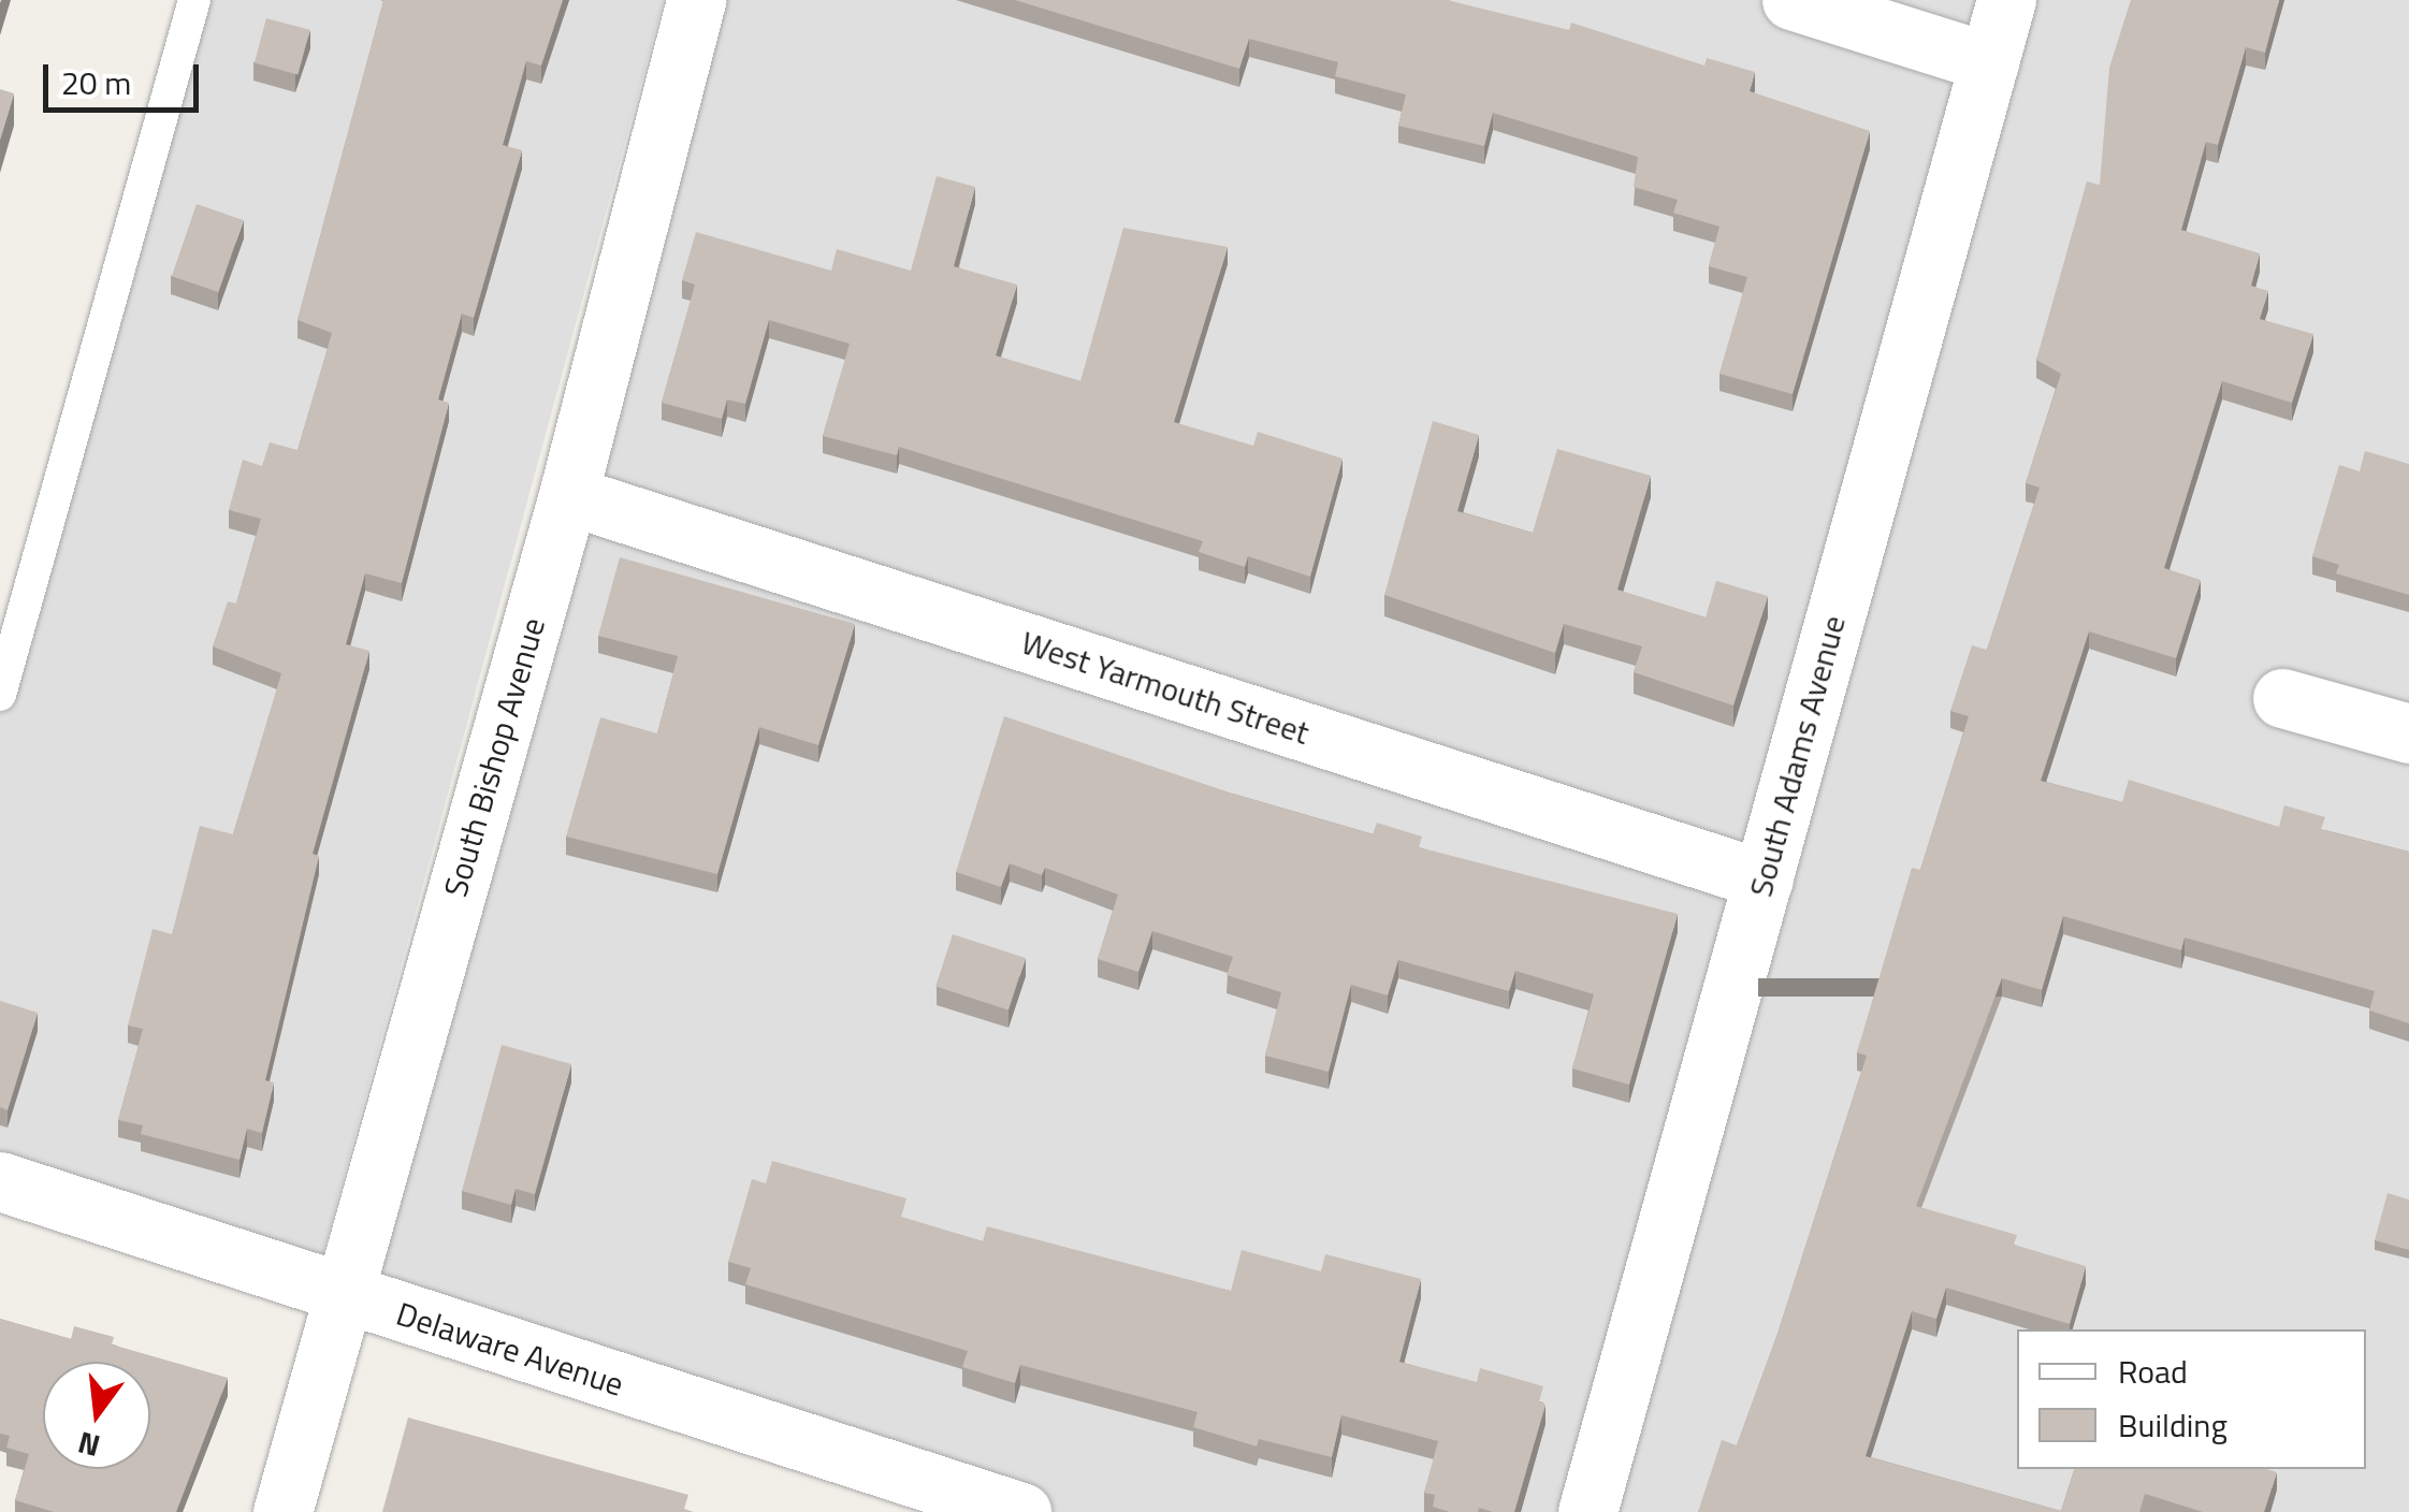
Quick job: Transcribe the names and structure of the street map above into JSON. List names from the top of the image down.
{
  "streets": {
    "street": [
      "West Yarmouth Street",
      "South Adams Avenue",
      "South Bishop Avenue",
      "Delaware Avenue"
    ]
  },
  "crossings": [
    ["West Yarmouth Street", "South Adams Avenue"],
    ["West Yarmouth Street", "South Bishop Avenue"],
    ["South Bishop Avenue", "Delaware Avenue"]
  ],
  "legend": ["Road", "Building"],
  "scale_bar": "20 m",
  "north": "bottom"
}
